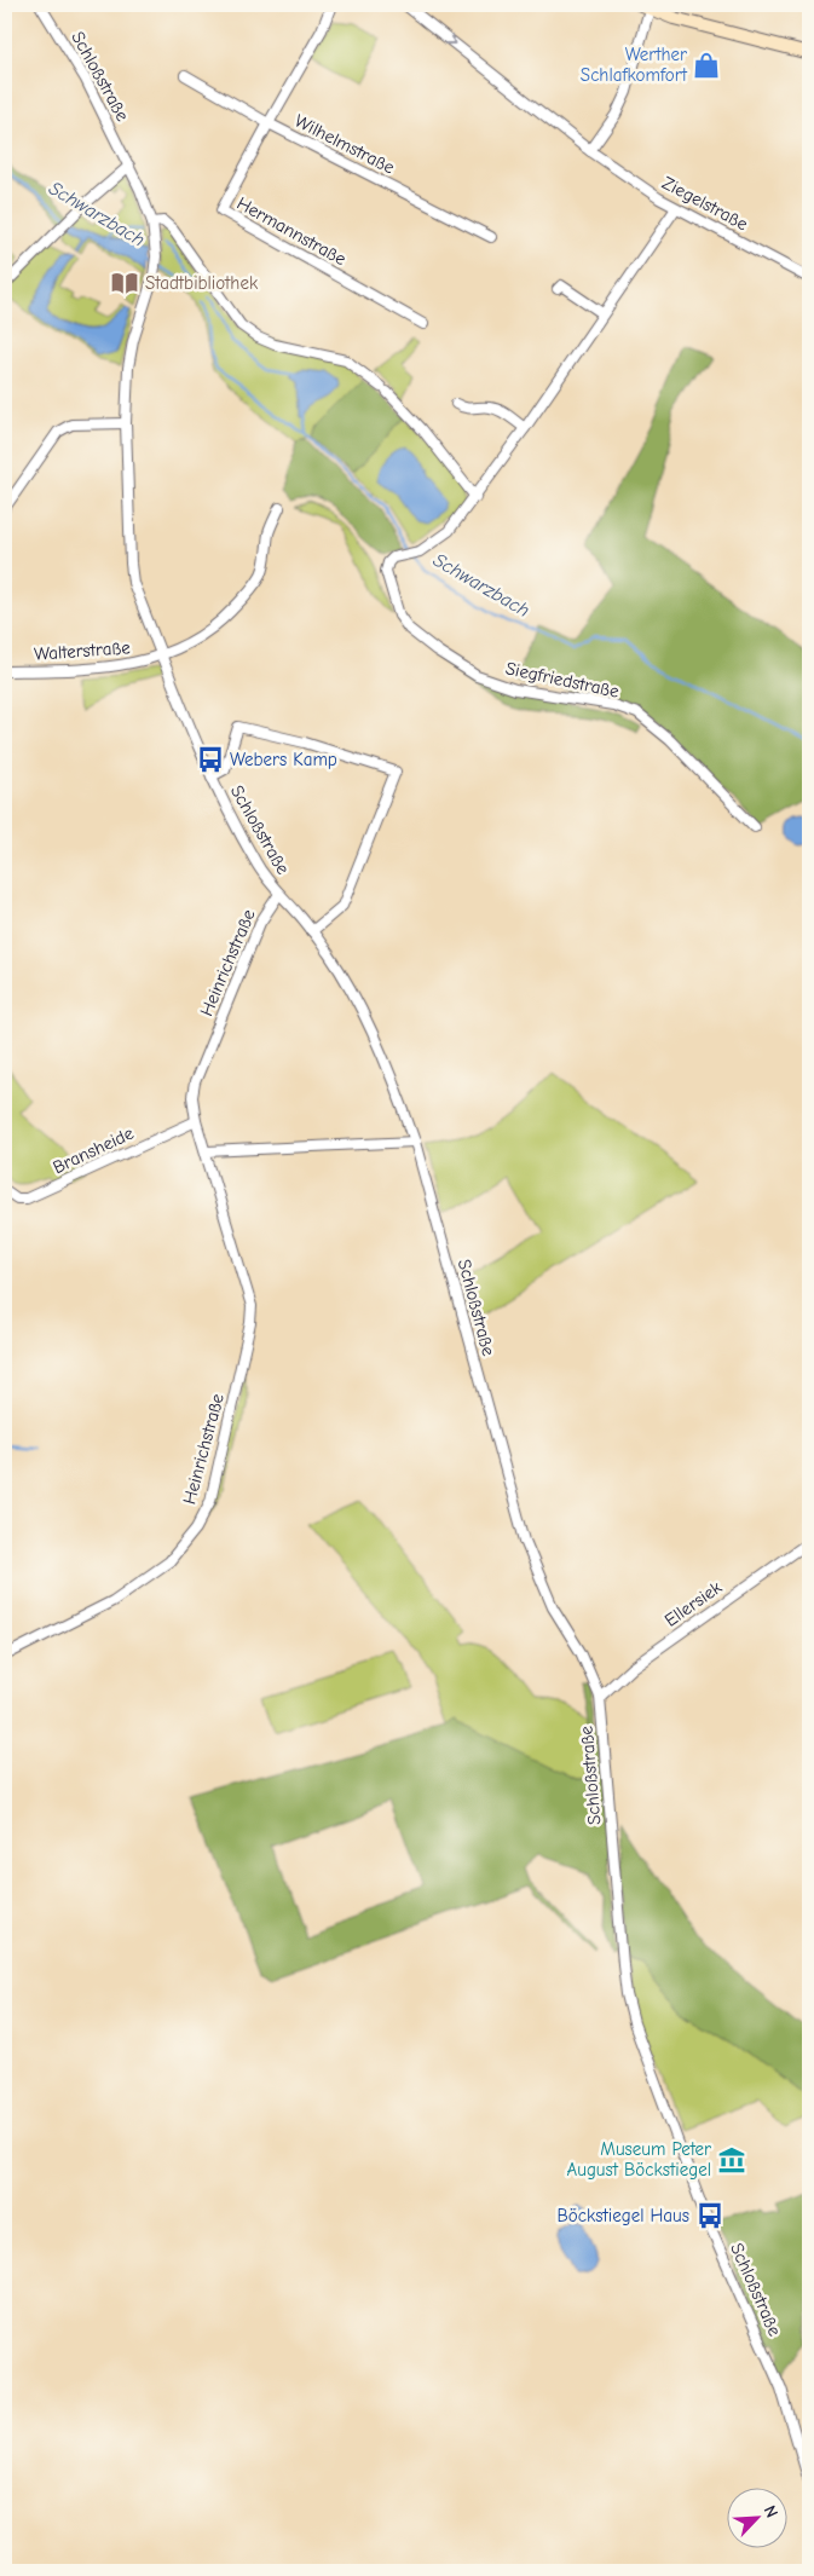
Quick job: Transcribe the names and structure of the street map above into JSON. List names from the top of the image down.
{
  "streets": {
    "street": [
      "Schloßstraße",
      "Wilhelmstraße",
      "Ziegelstraße",
      "Hermannstraße",
      "Walterstraße",
      "Siegfriedstraße",
      "Heinrichstraße",
      "Bransheide",
      "Ellersiek"
    ]
  },
  "crossings": [
    ["Schloßstraße", "Walterstraße"],
    ["Schloßstraße", "Heinrichstraße"],
    ["Schloßstraße", "Ellersiek"],
    ["Wilhelmstraße", "Hermannstraße"],
    ["Ziegelstraße", "Siegfriedstraße"],
    ["Heinrichstraße", "Bransheide"]
  ],
  "one_way": ["Ziegelstraße"],
  "water": ["Schwarzbach"],
  "places": {
    "shop": ["Werther Schlafkomfort"],
    "library": ["Stadtbibliothek"],
    "bus stop": ["Webers Kamp", "Böckstiegel Haus"],
    "museum": ["Museum Peter August Böckstiegel"]
  },
  "north": "top right"
}
